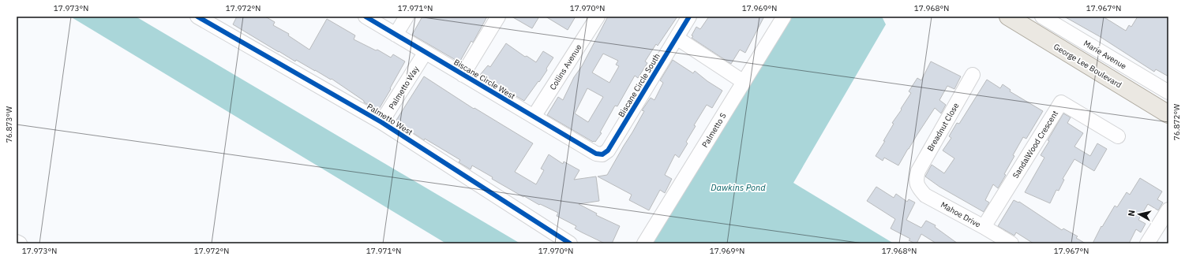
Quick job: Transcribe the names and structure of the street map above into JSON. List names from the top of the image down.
{
  "streets": {
    "main road": ["George Lee Boulevard"],
    "street": [
      "Marie Avenue",
      "Collins Avenue",
      "Biscane Circle West",
      "Biscane Circle South",
      "Palmetto Way",
      "Palmetto West",
      "Breadnut Close",
      "Palmetto S",
      "SandalWood Crescent",
      "Mahoe Drive"
    ]
  },
  "crossings": [
    ["Collins Avenue", "Biscane Circle West"],
    ["Biscane Circle West", "Biscane Circle South"],
    ["Biscane Circle West", "Palmetto Way"],
    ["Palmetto Way", "Palmetto West"],
    ["Breadnut Close", "Mahoe Drive"],
    ["SandalWood Crescent", "Mahoe Drive"]
  ],
  "water": ["Dawkins Pond"],
  "north": "left",
  "coordinates": [
    "17.973°N",
    "17.972°N",
    "17.971°N",
    "17.970°N",
    "17.969°N",
    "17.968°N",
    "17.967°N",
    "76.872°W",
    "76.873°W"
  ]
}
